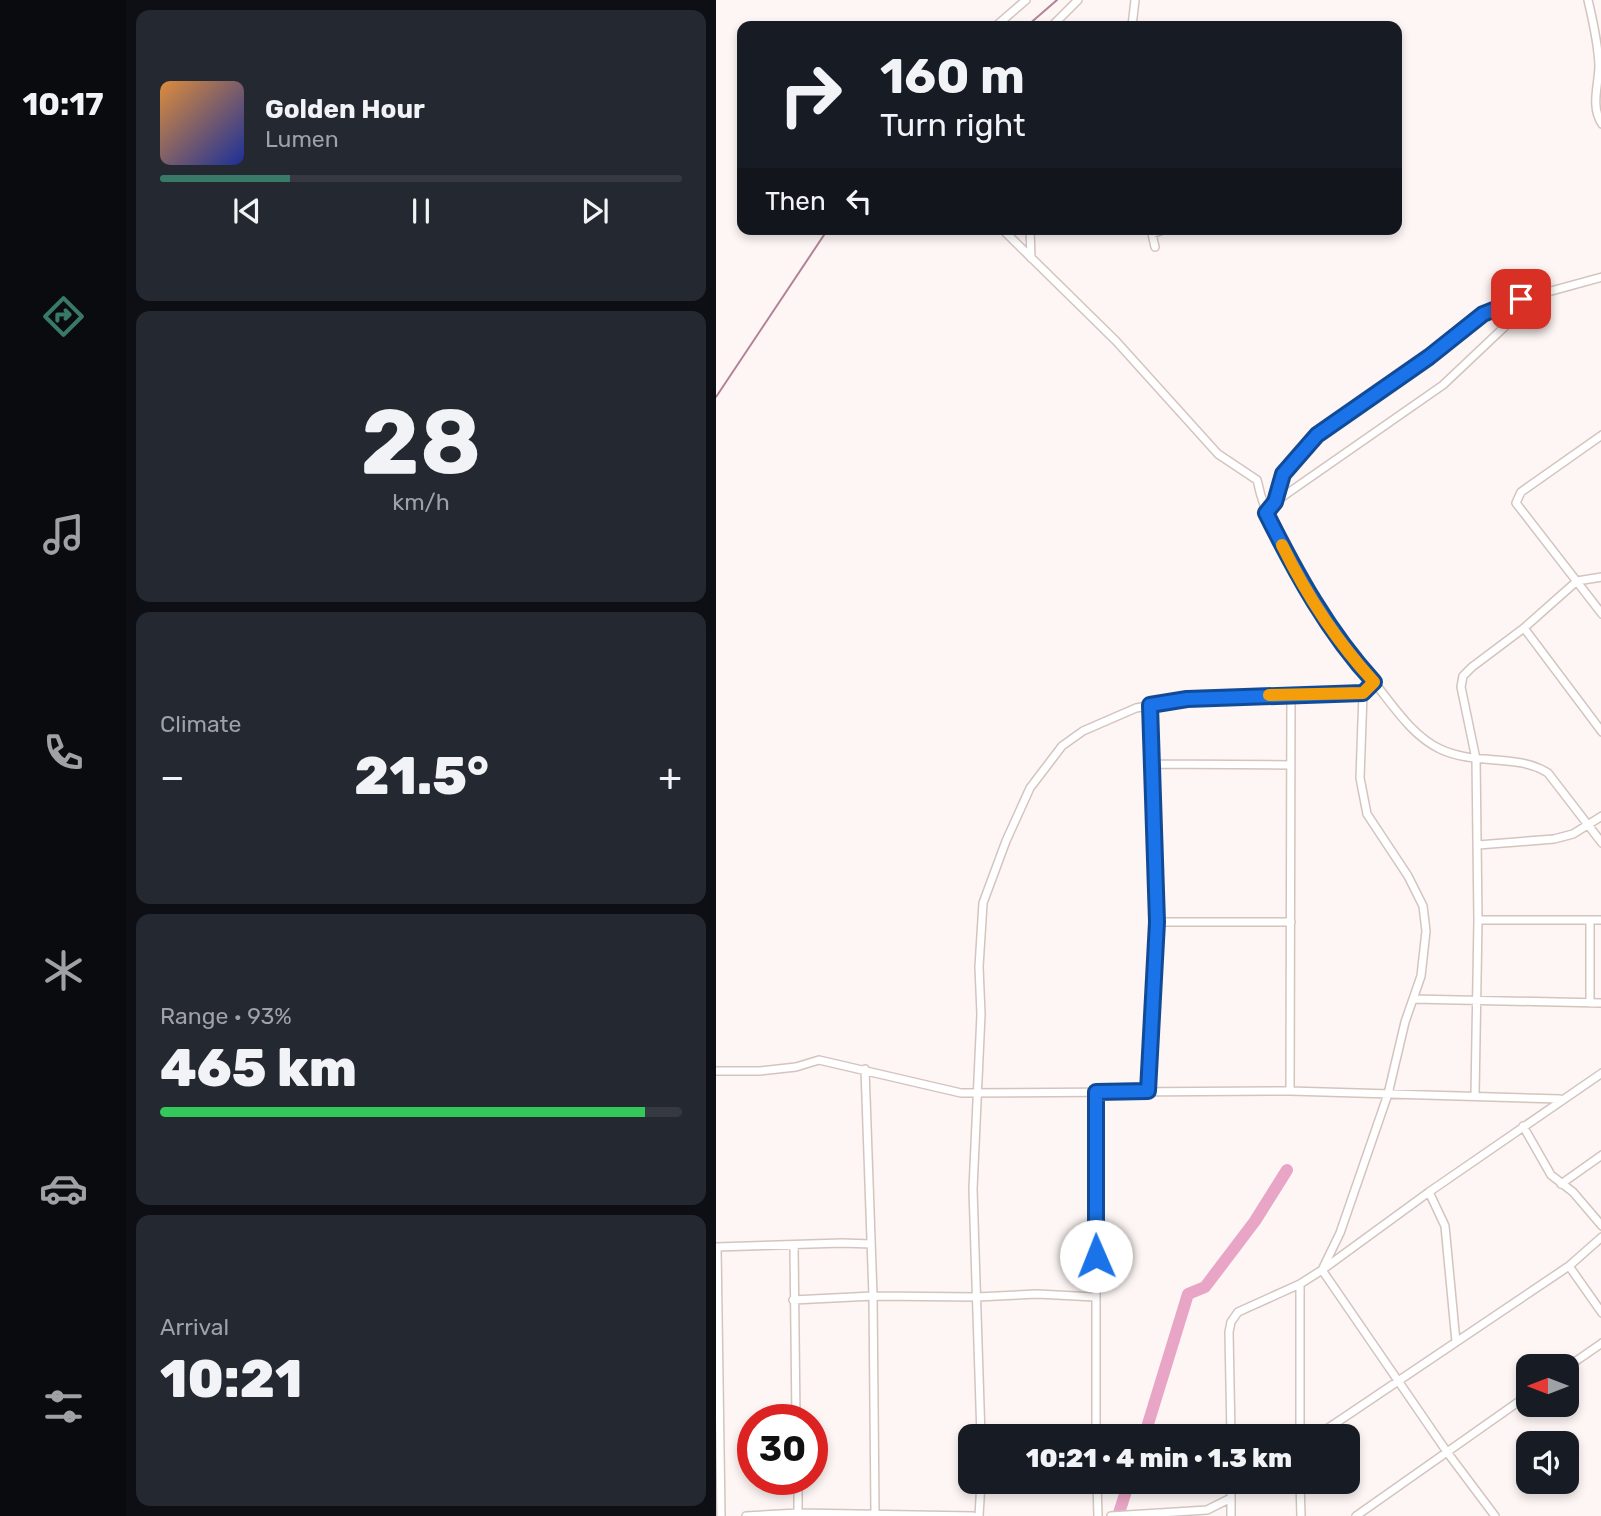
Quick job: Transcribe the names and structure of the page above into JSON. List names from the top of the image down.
{
  "north": "left",
  "page": {
    "tabs": "10:17",
    "turn": ["160 m", "Turn right"],
    "song": ["Golden Hour", "Lumen"],
    "then": "Then",
    "tile": [
      ["28", "km/h"],
      "Climate",
      ["Range · 93%", "465 km"],
      ["Arrival", "10:21"]
    ],
    "heat": ["−", "21.5°", "+"],
    "limit": "30",
    "trip": "10:21 · 4 min · 1.3 km"
  }
}
